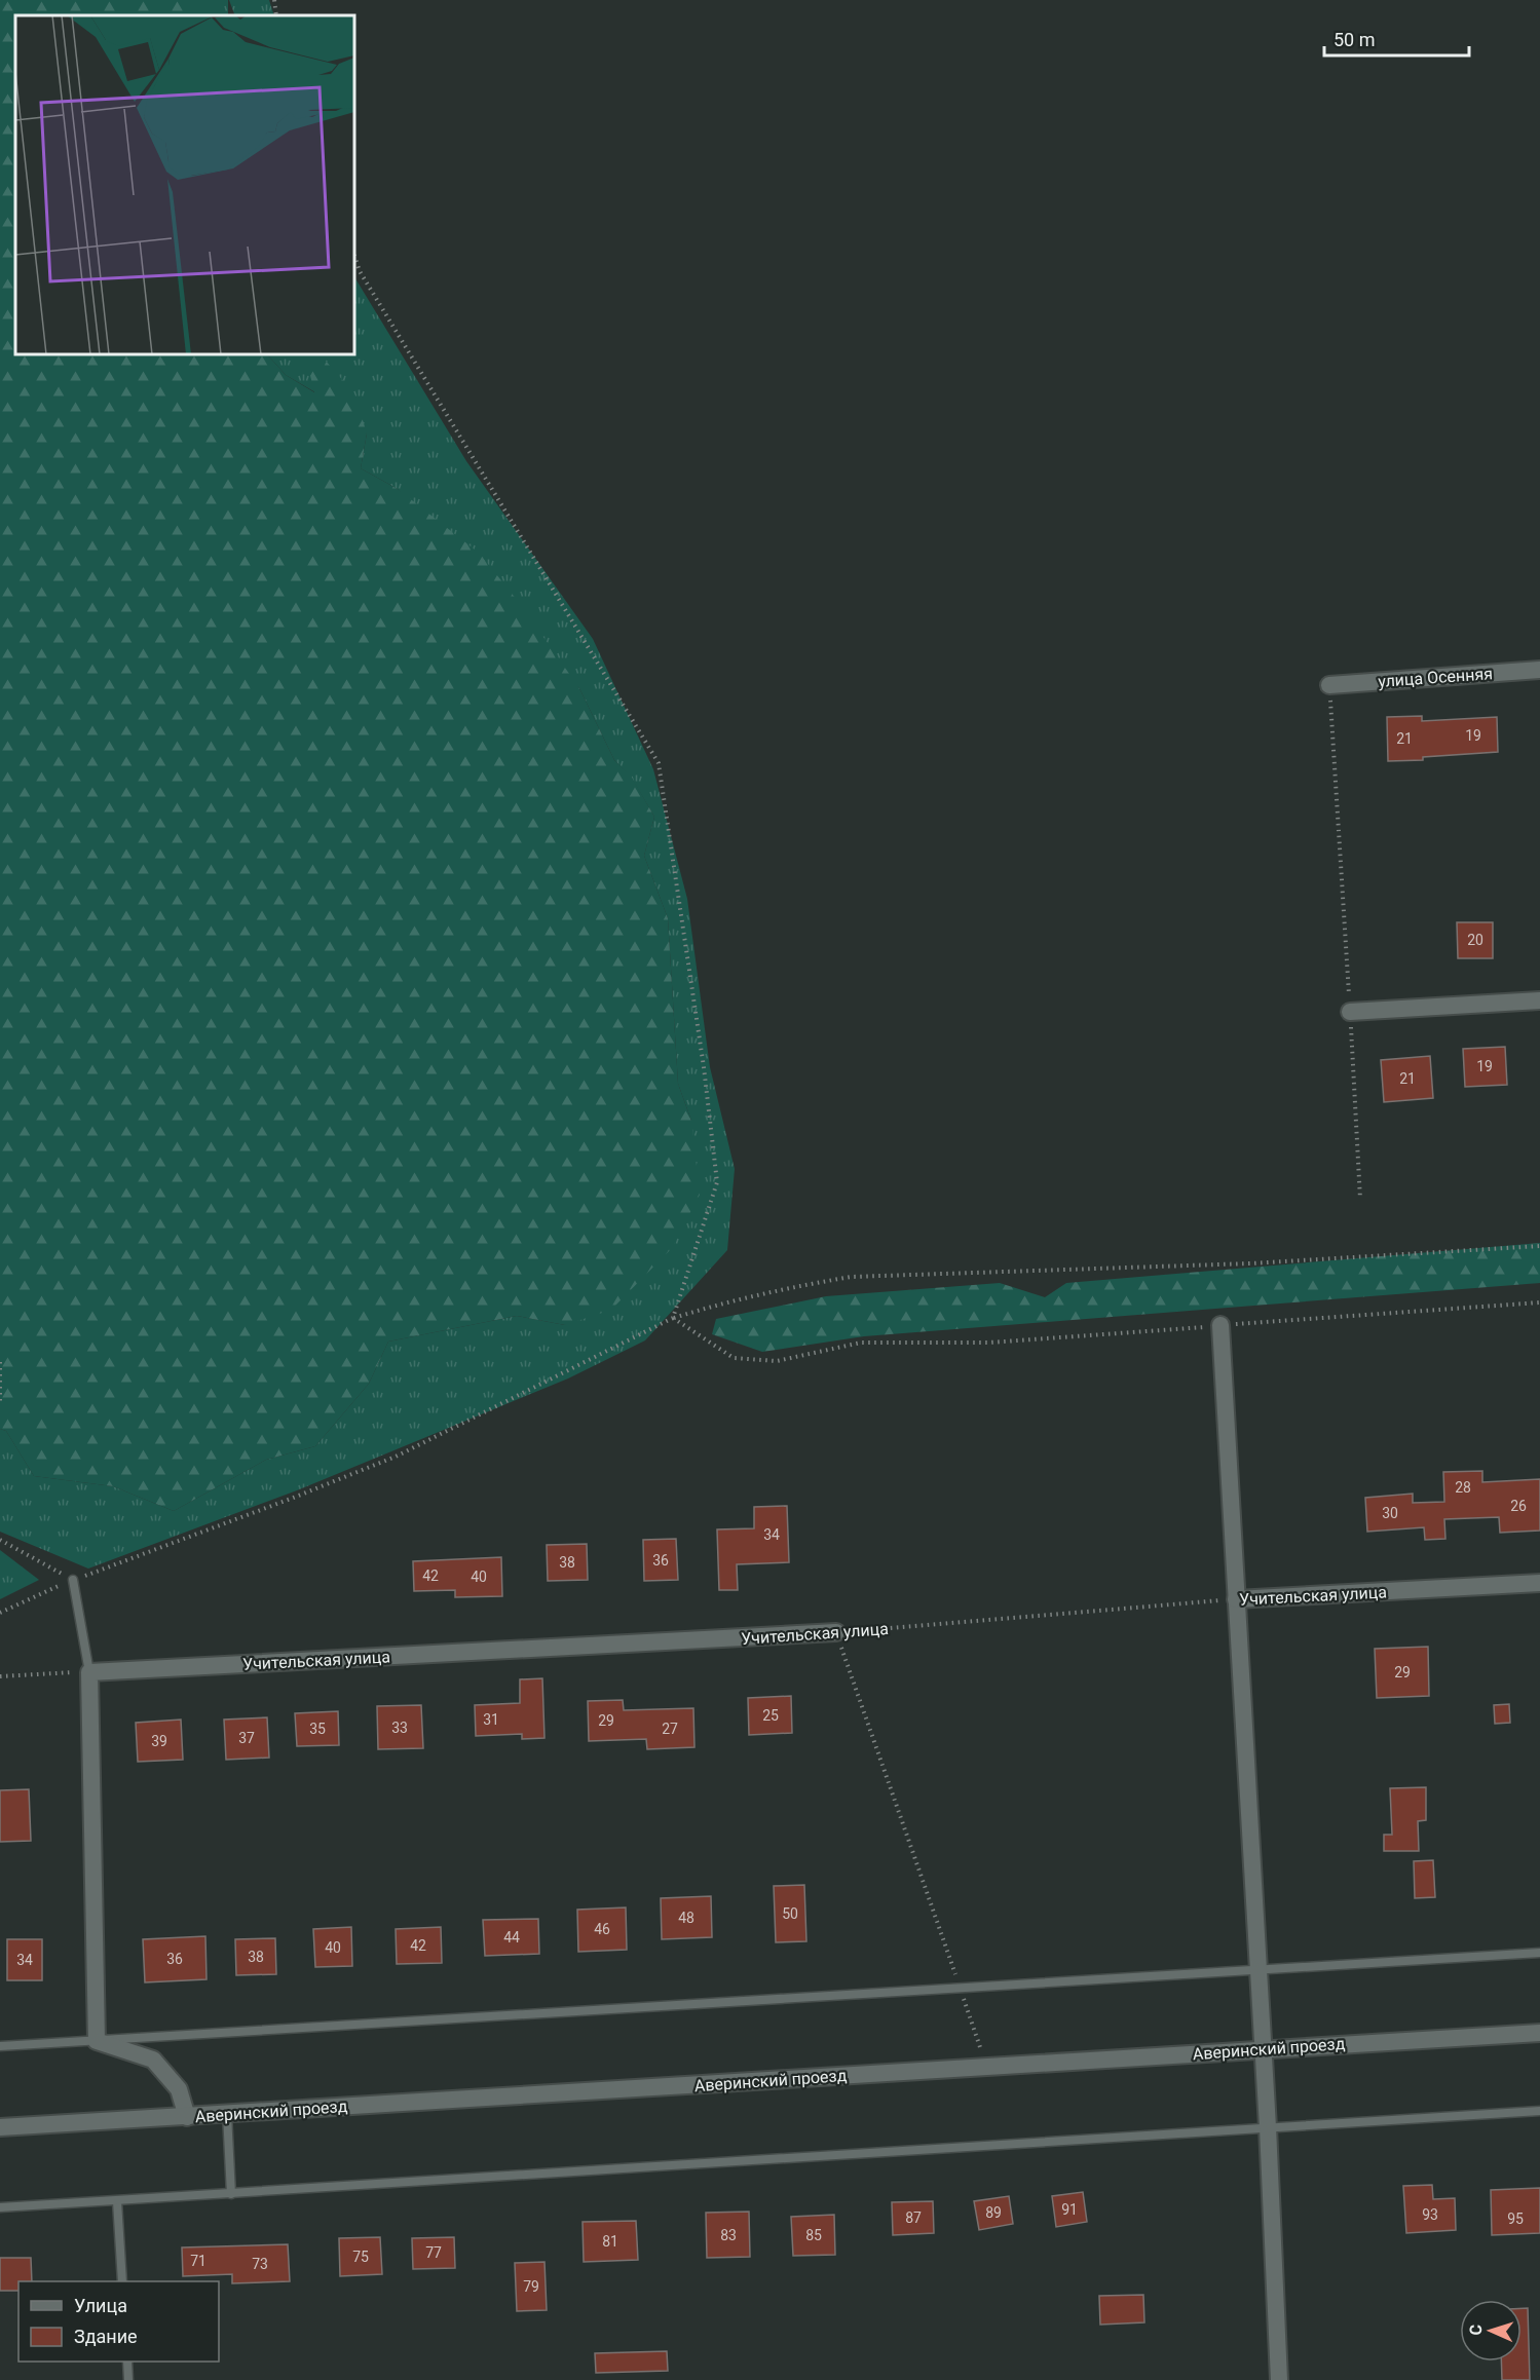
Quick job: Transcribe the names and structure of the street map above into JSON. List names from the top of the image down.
{
  "streets": {
    "street": ["улица Осенняя", "Учительская улица", "Аверинский проезд"]
  },
  "house_numbers": [
    "19",
    "21",
    "20",
    "19",
    "21",
    "28",
    "26",
    "30",
    "34",
    "36",
    "38",
    "42",
    "40",
    "29",
    "25",
    "31",
    "29",
    "33",
    "35",
    "27",
    "37",
    "39",
    "50",
    "48",
    "46",
    "44",
    "42",
    "40",
    "38",
    "36",
    "34",
    "91",
    "89",
    "93",
    "87",
    "95",
    "83",
    "85",
    "81",
    "77",
    "75",
    "71",
    "73",
    "79"
  ],
  "legend": ["Улица", "Здание"],
  "scale_bar": "50 m",
  "north": "left"
}
